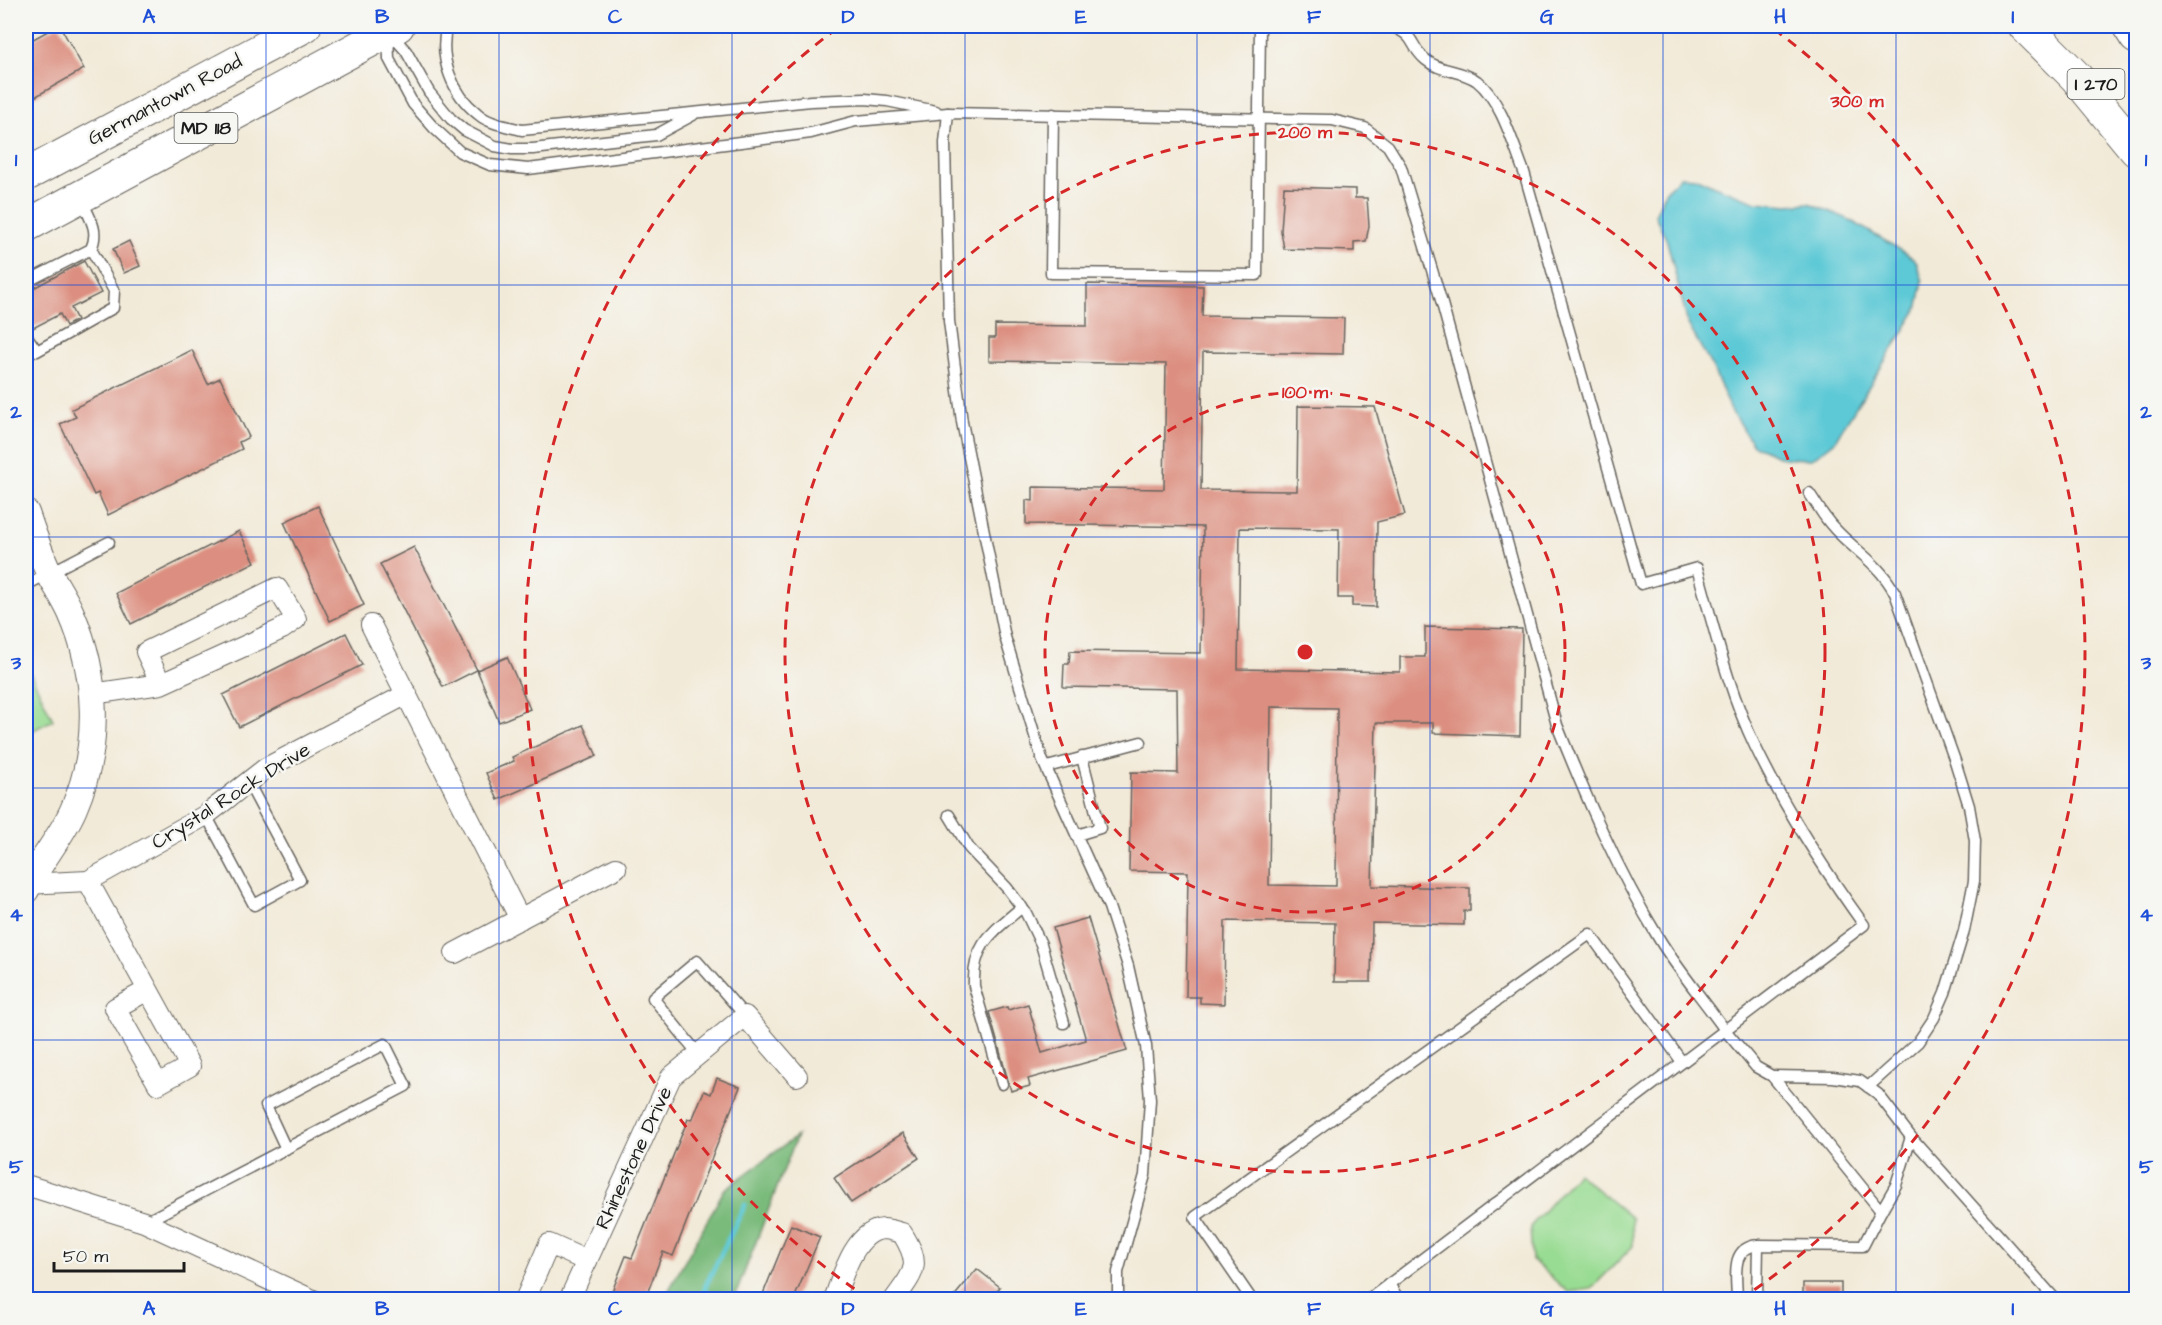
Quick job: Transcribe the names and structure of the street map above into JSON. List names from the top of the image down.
{
  "streets": {
    "highway": ["I 270"],
    "main road": ["Germantown Road", "MD 118"],
    "street": ["Crystal Rock Drive", "Rhinestone Drive"]
  },
  "scale_bar": "50 m",
  "grid": {
    "columns": [
      "A",
      "B",
      "C",
      "D",
      "E",
      "F",
      "G",
      "H",
      "I"
    ],
    "rows": [
      "1",
      "2",
      "3",
      "4",
      "5"
    ]
  },
  "rings": ["300 m", "200 m", "100 m"]
}
